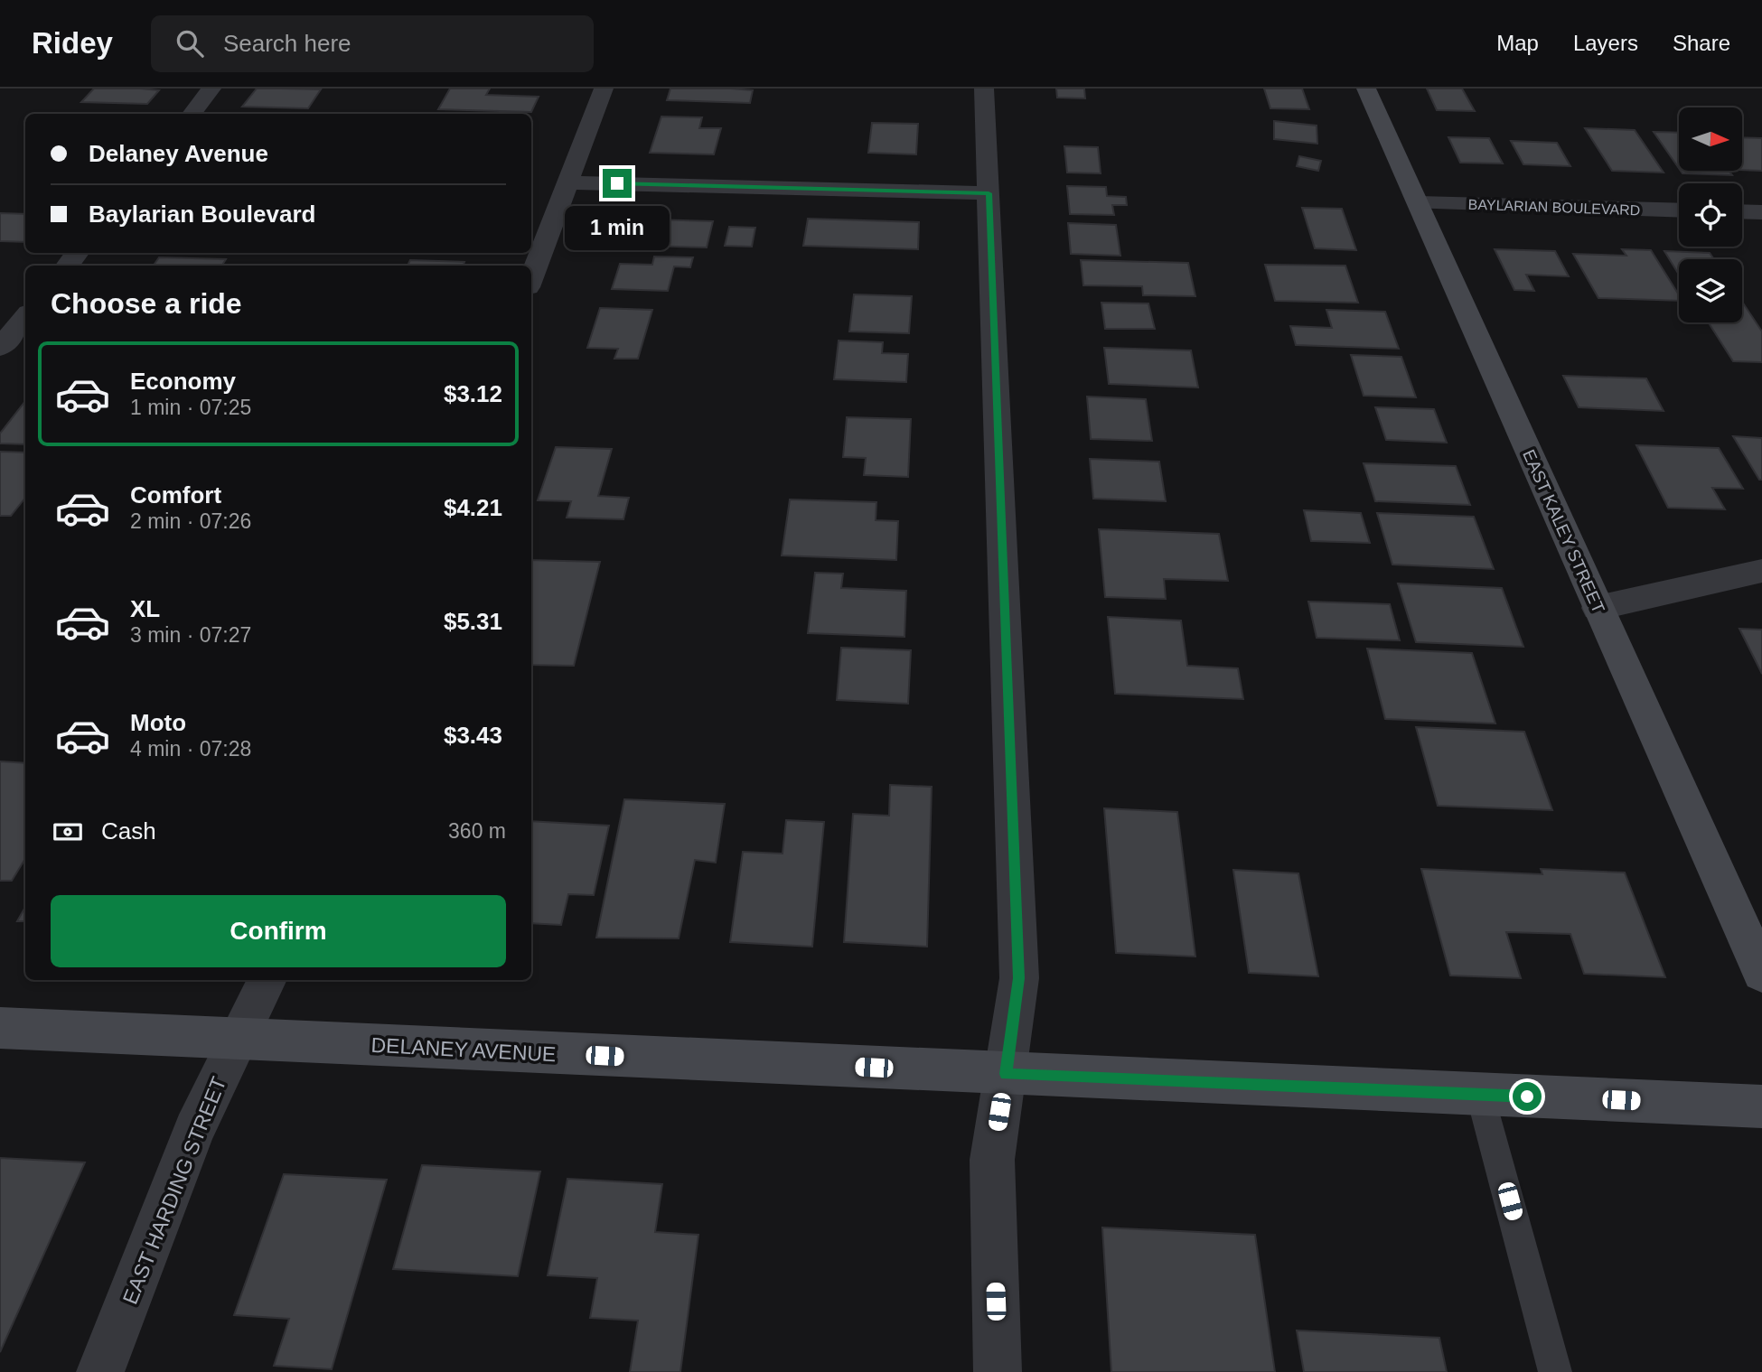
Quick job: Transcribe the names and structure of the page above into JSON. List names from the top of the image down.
{
  "streets": {
    "street": [
      "BAYLARIAN BOULEVARD",
      "EAST KALEY STREET",
      "DELANEY AVENUE",
      "EAST HARDING STREET"
    ]
  },
  "crossings": [
    ["BAYLARIAN BOULEVARD", "EAST KALEY STREET"],
    ["DELANEY AVENUE", "EAST HARDING STREET"]
  ],
  "north": "right",
  "page": {
    "header": "Ridey",
    "search": "Search here",
    "nav": ["Map", "Layers", "Share"],
    "banner": ["Delaney Avenue", "Baylarian Boulevard"],
    "bubble": "1 min",
    "heading": "Choose a ride",
    "list": [
      {
        "name": "Economy",
        "note": "1 min · 07:25",
        "value": "$3.12"
      },
      {
        "name": "Comfort",
        "note": "2 min · 07:26",
        "value": "$4.21"
      },
      {
        "name": "XL",
        "note": "3 min · 07:27",
        "value": "$5.31"
      },
      {
        "name": "Moto",
        "note": "4 min · 07:28",
        "value": "$3.43"
      }
    ],
    "pay": ["Cash", "360 m"],
    "buttons": "Confirm"
  }
}
